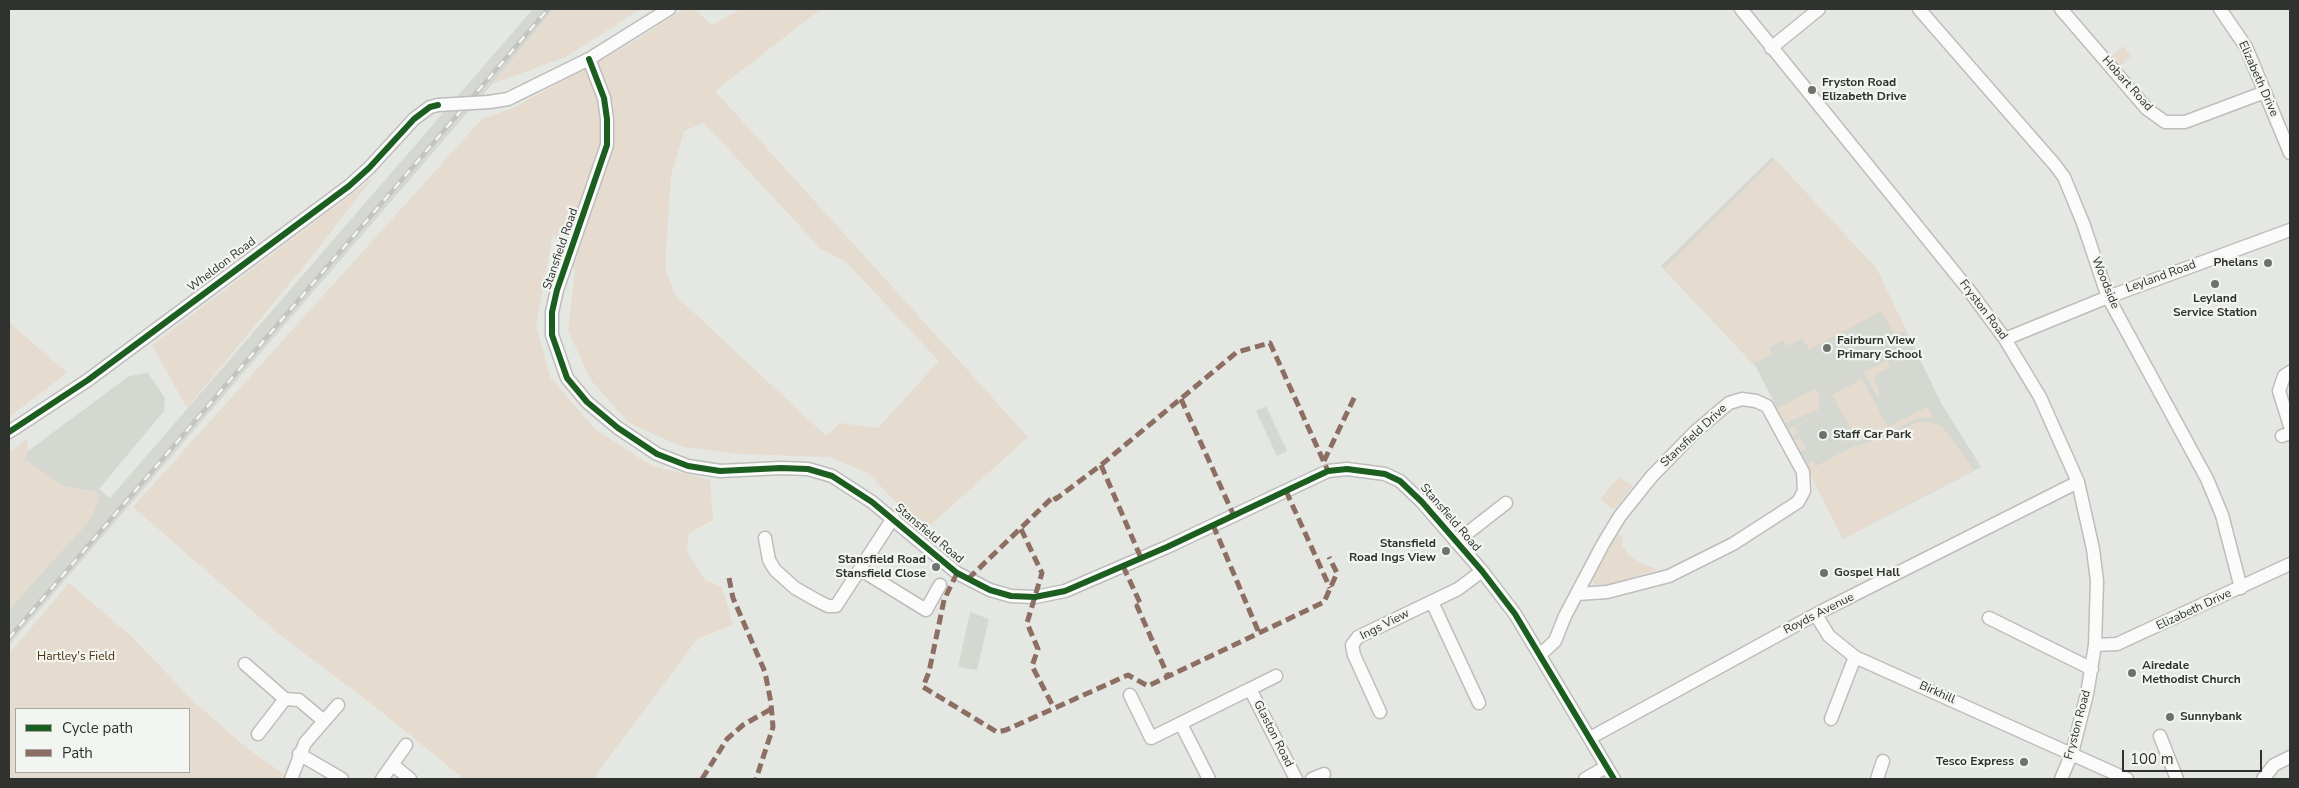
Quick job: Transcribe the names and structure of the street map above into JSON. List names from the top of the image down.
{
  "streets": {
    "street": [
      "Elizabeth Drive",
      "Hobart Road",
      "Stansfield Road",
      "Wheldon Road",
      "Leyland Road",
      "Woodside",
      "Fryston Road",
      "Stansfield Drive",
      "Royds Avenue",
      "Ings View",
      "Birkhill",
      "Glaston Road"
    ]
  },
  "crossings": [
    ["Elizabeth Drive", "Hobart Road"],
    ["Elizabeth Drive", "Woodside"],
    ["Elizabeth Drive", "Fryston Road"],
    ["Stansfield Road", "Wheldon Road"],
    ["Stansfield Road", "Stansfield Drive"],
    ["Stansfield Road", "Royds Avenue"],
    ["Stansfield Road", "Ings View"],
    ["Leyland Road", "Woodside"],
    ["Leyland Road", "Fryston Road"],
    ["Fryston Road", "Royds Avenue"],
    ["Fryston Road", "Birkhill"],
    ["Royds Avenue", "Birkhill"]
  ],
  "parks": ["Hartley's Field"],
  "places": [
    "Fryston Road Elizabeth Drive",
    "Phelans",
    "Leyland Service Station",
    "Fairburn View Primary School",
    "Staff Car Park",
    "Stansfield Road Ings View",
    "Stansfield Road Stansfield Close",
    "Gospel Hall",
    "Airedale Methodist Church",
    "Sunnybank",
    "Tesco Express"
  ],
  "legend": ["Cycle path", "Path"],
  "scale_bar": "100 m"
}
